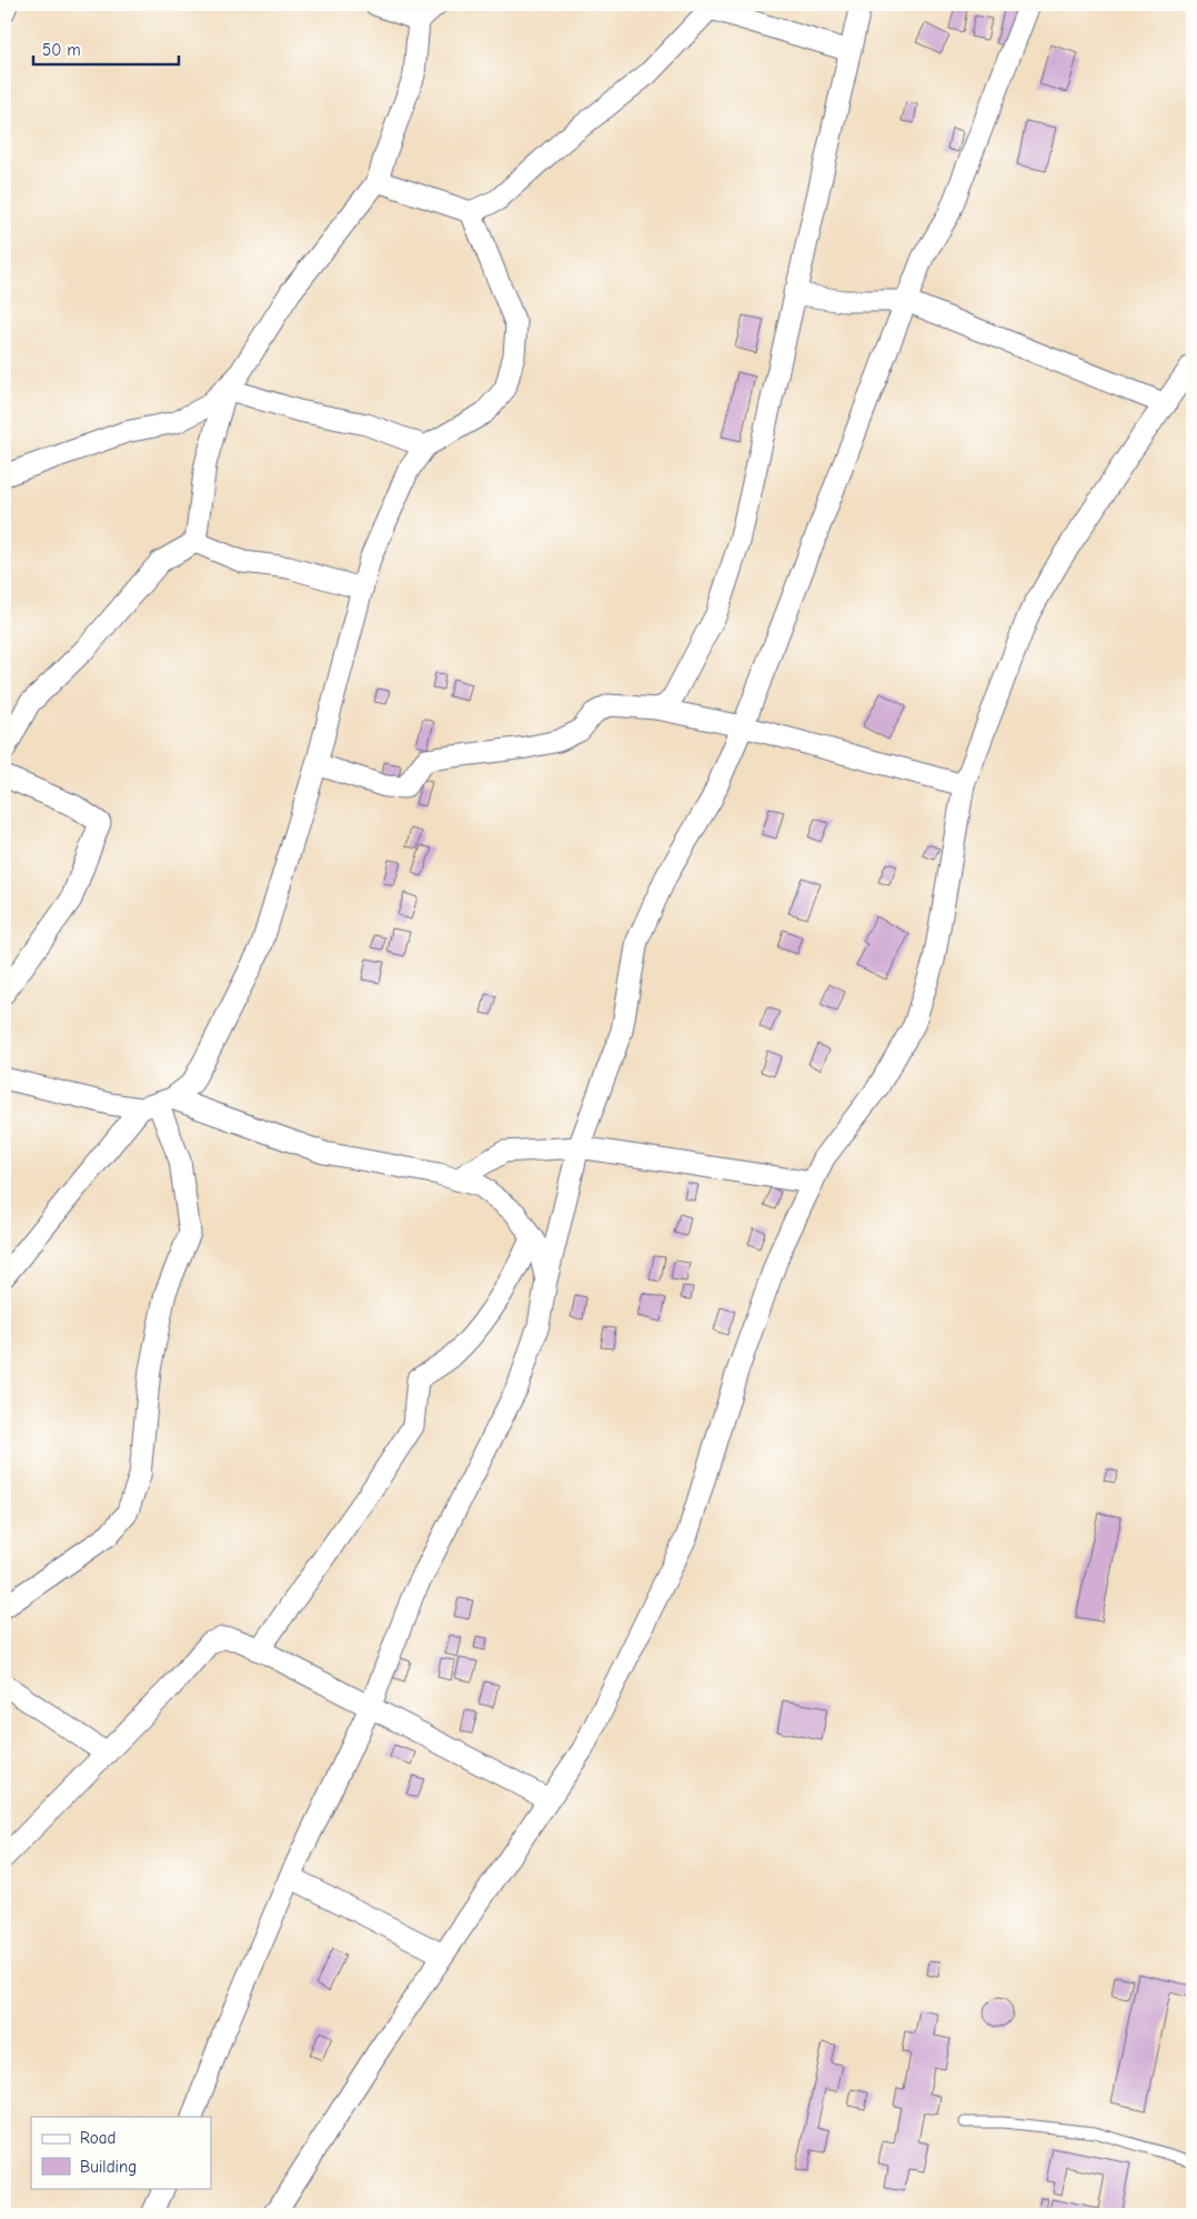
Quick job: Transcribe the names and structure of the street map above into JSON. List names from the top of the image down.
{
  "legend": ["Road", "Building"],
  "scale_bar": "50 m"
}
